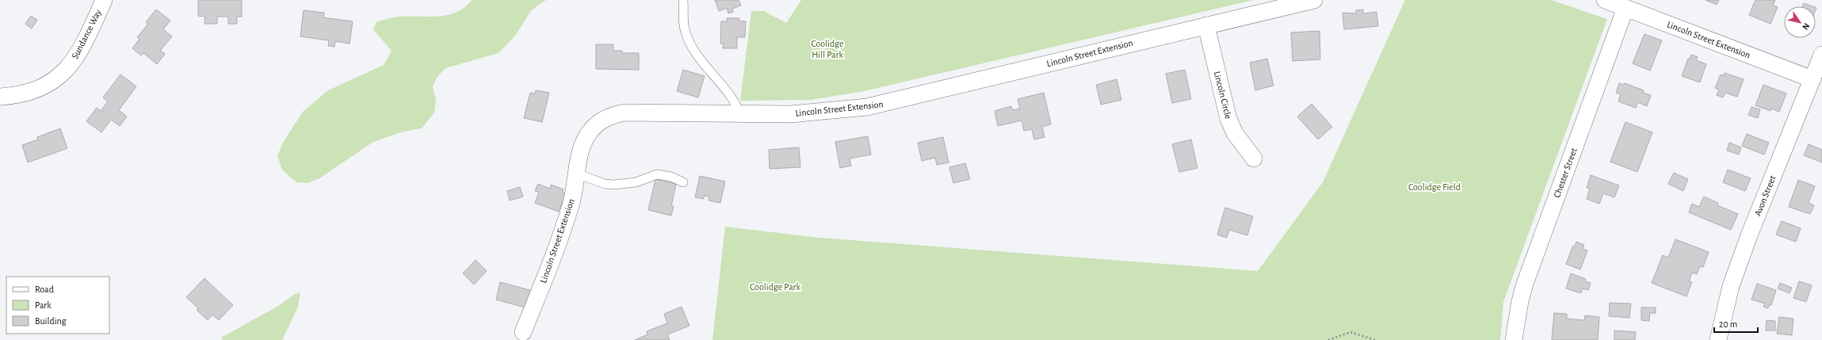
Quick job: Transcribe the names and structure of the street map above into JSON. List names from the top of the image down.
{
  "streets": {
    "street": [
      "Sundance Way",
      "Lincoln Street Extension",
      "Lincoln Circle",
      "Chester Street",
      "Avon Street"
    ]
  },
  "crossings": [
    ["Lincoln Street Extension", "Lincoln Circle"],
    ["Lincoln Street Extension", "Chester Street"],
    ["Lincoln Street Extension", "Avon Street"]
  ],
  "parks": ["Coolidge Hill Park", "Coolidge Field", "Coolidge Park"],
  "legend": ["Road", "Park", "Building"],
  "scale_bar": "20 m",
  "north": "bottom right"
}
